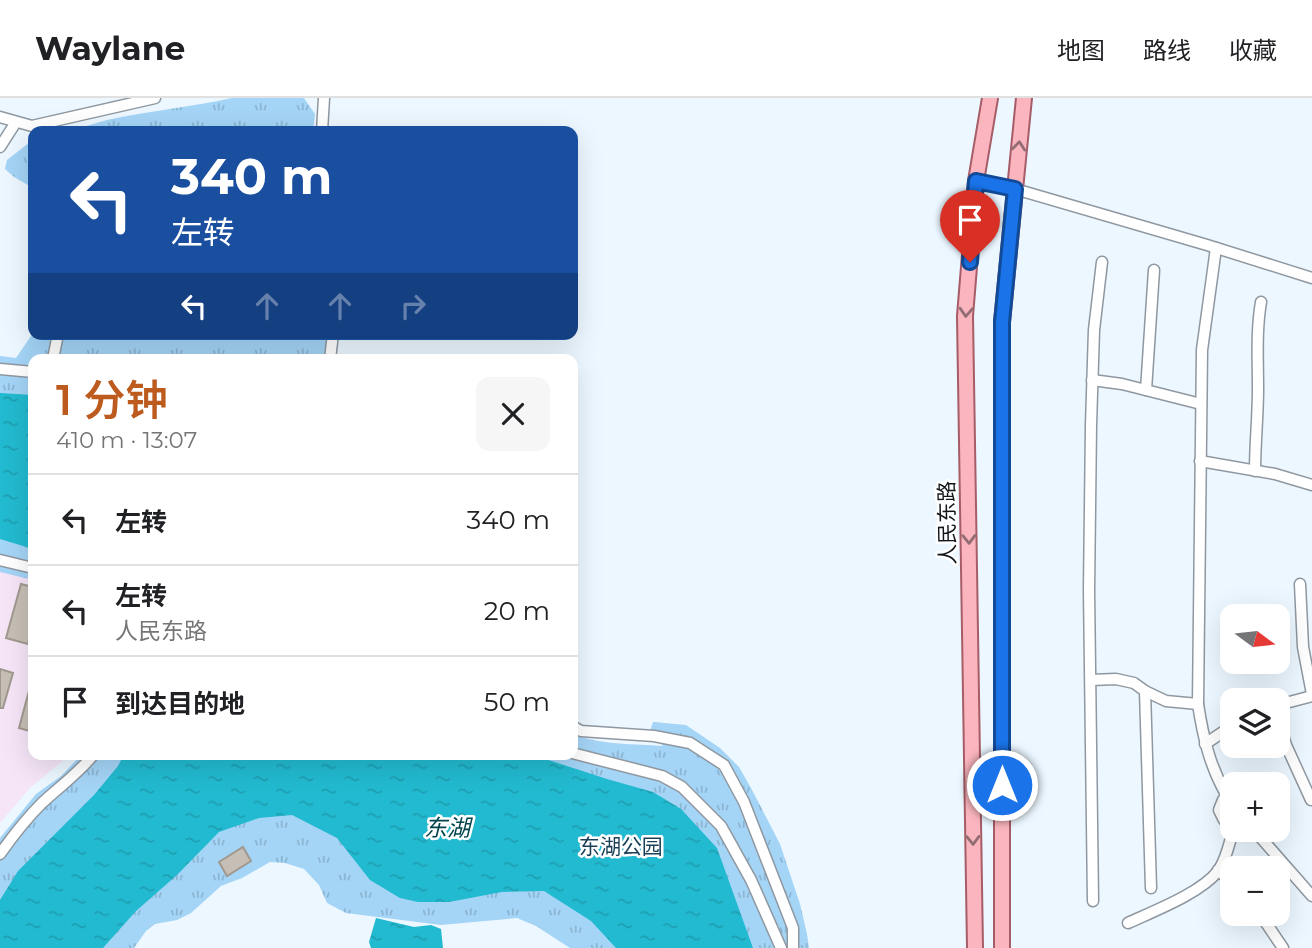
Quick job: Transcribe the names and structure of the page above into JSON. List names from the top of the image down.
{
  "streets": {
    "main road": ["人民东路"]
  },
  "water": ["东湖"],
  "parks": ["东湖公园"],
  "north": "right",
  "page": {
    "header": "Waylane",
    "nav": ["地图", "路线", "收藏"],
    "turn": ["340 m", "左转"],
    "heading": ["1 分钟", "410 m · 13:07"],
    "list": [
      {
        "name": "左转",
        "value": "340 m"
      },
      {
        "name": "左转",
        "note": "人民东路",
        "value": "20 m"
      },
      {
        "name": "到达目的地",
        "value": "50 m"
      }
    ],
    "map_buttons": ["+", "−"]
  }
}
